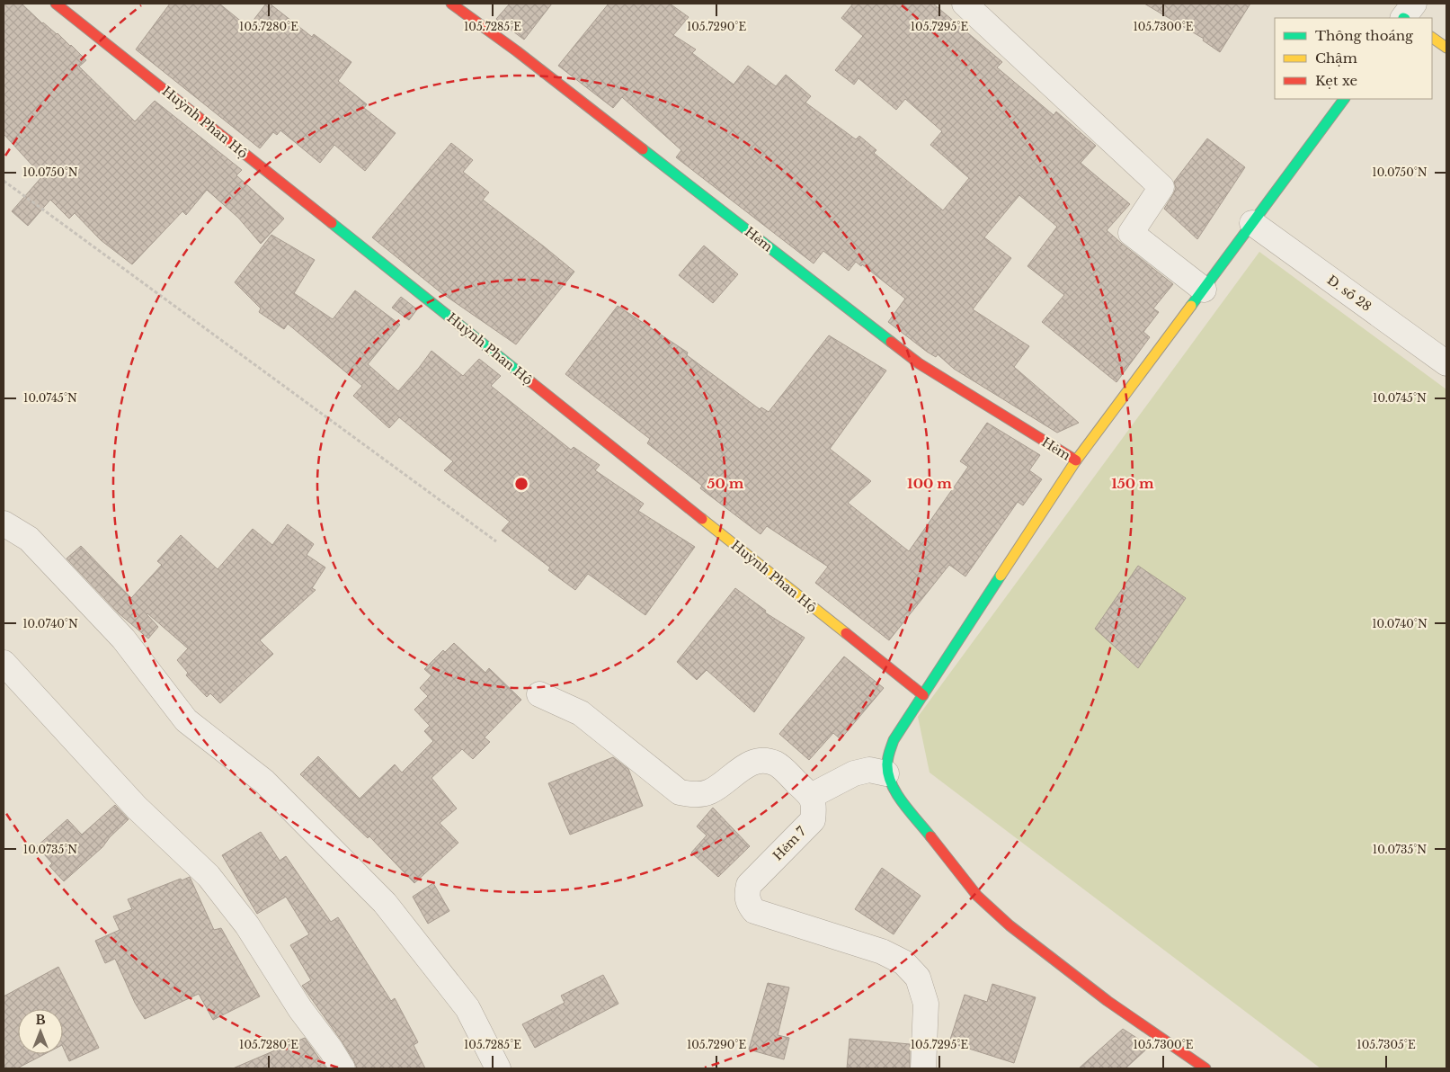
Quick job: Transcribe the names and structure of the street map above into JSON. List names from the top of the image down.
{
  "streets": {
    "street": [
      "Huỳnh Phan Hộ",
      "Hẻm",
      "Đ. số 28",
      "Hẻm 7"
    ]
  },
  "legend": ["Thông thoáng", "Chậm", "Kẹt xe"],
  "north": "top",
  "coordinates": [
    "105.7280°E",
    "105.7285°E",
    "105.7290°E",
    "105.7295°E",
    "105.7300°E",
    "10.0750°N",
    "10.0745°N",
    "10.0740°N",
    "10.0735°N",
    "105.7305°E"
  ],
  "rings": ["50 m", "100 m", "150 m"]
}
